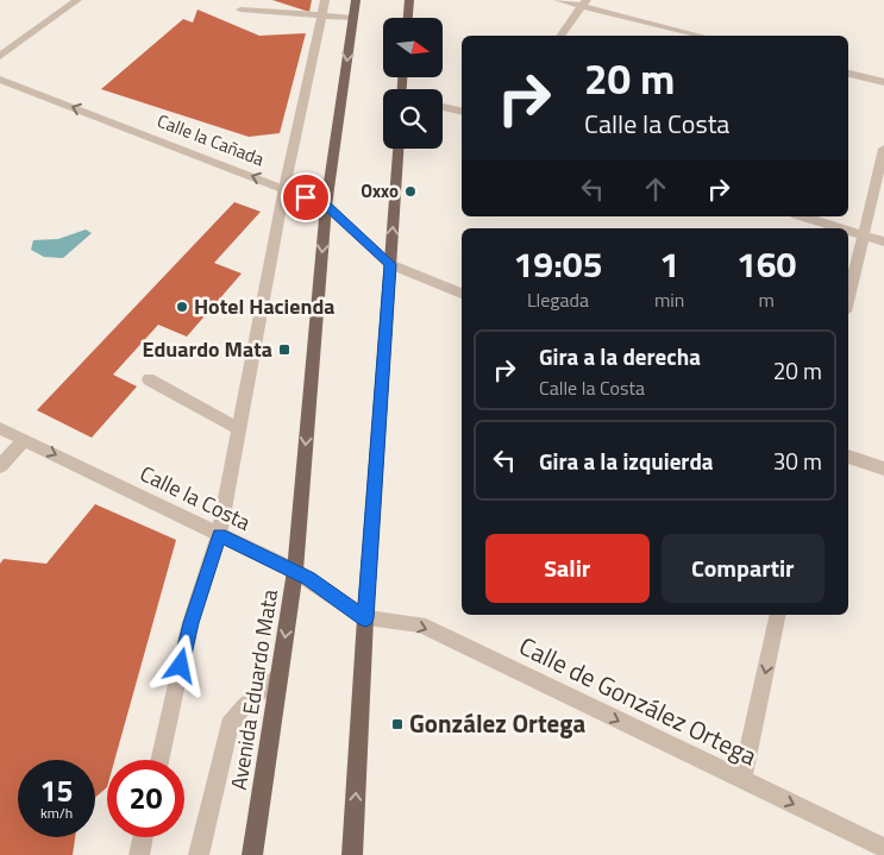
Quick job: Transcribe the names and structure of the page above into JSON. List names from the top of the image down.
{
  "streets": {
    "main road": ["Avenida Eduardo Mata"],
    "street": ["Calle la Cañada", "Calle la Costa", "Calle de González Ortega"]
  },
  "crossings": [
    ["Calle la Cañada", "Avenida Eduardo Mata"],
    ["Calle la Costa", "Avenida Eduardo Mata"],
    ["Calle la Costa", "Calle de González Ortega"]
  ],
  "one_way": ["Calle la Cañada", "Calle de González Ortega"],
  "places": {
    "other": ["Oxxo", "Hotel Hacienda"],
    "transit": ["Eduardo Mata", "González Ortega"]
  },
  "north": "right",
  "page": {
    "turn": ["20 m", "Calle la Costa"],
    "eta": [
      "19:05",
      "Llegada",
      "1",
      "min",
      "160",
      "m"
    ],
    "list": [
      {
        "name": "Gira a la derecha",
        "note": "Calle la Costa",
        "value": "20 m"
      },
      {
        "name": "Gira a la izquierda",
        "value": "30 m"
      }
    ],
    "buttons": ["Salir", "Compartir"],
    "speed": "15 km/h",
    "limit": "20"
  }
}
